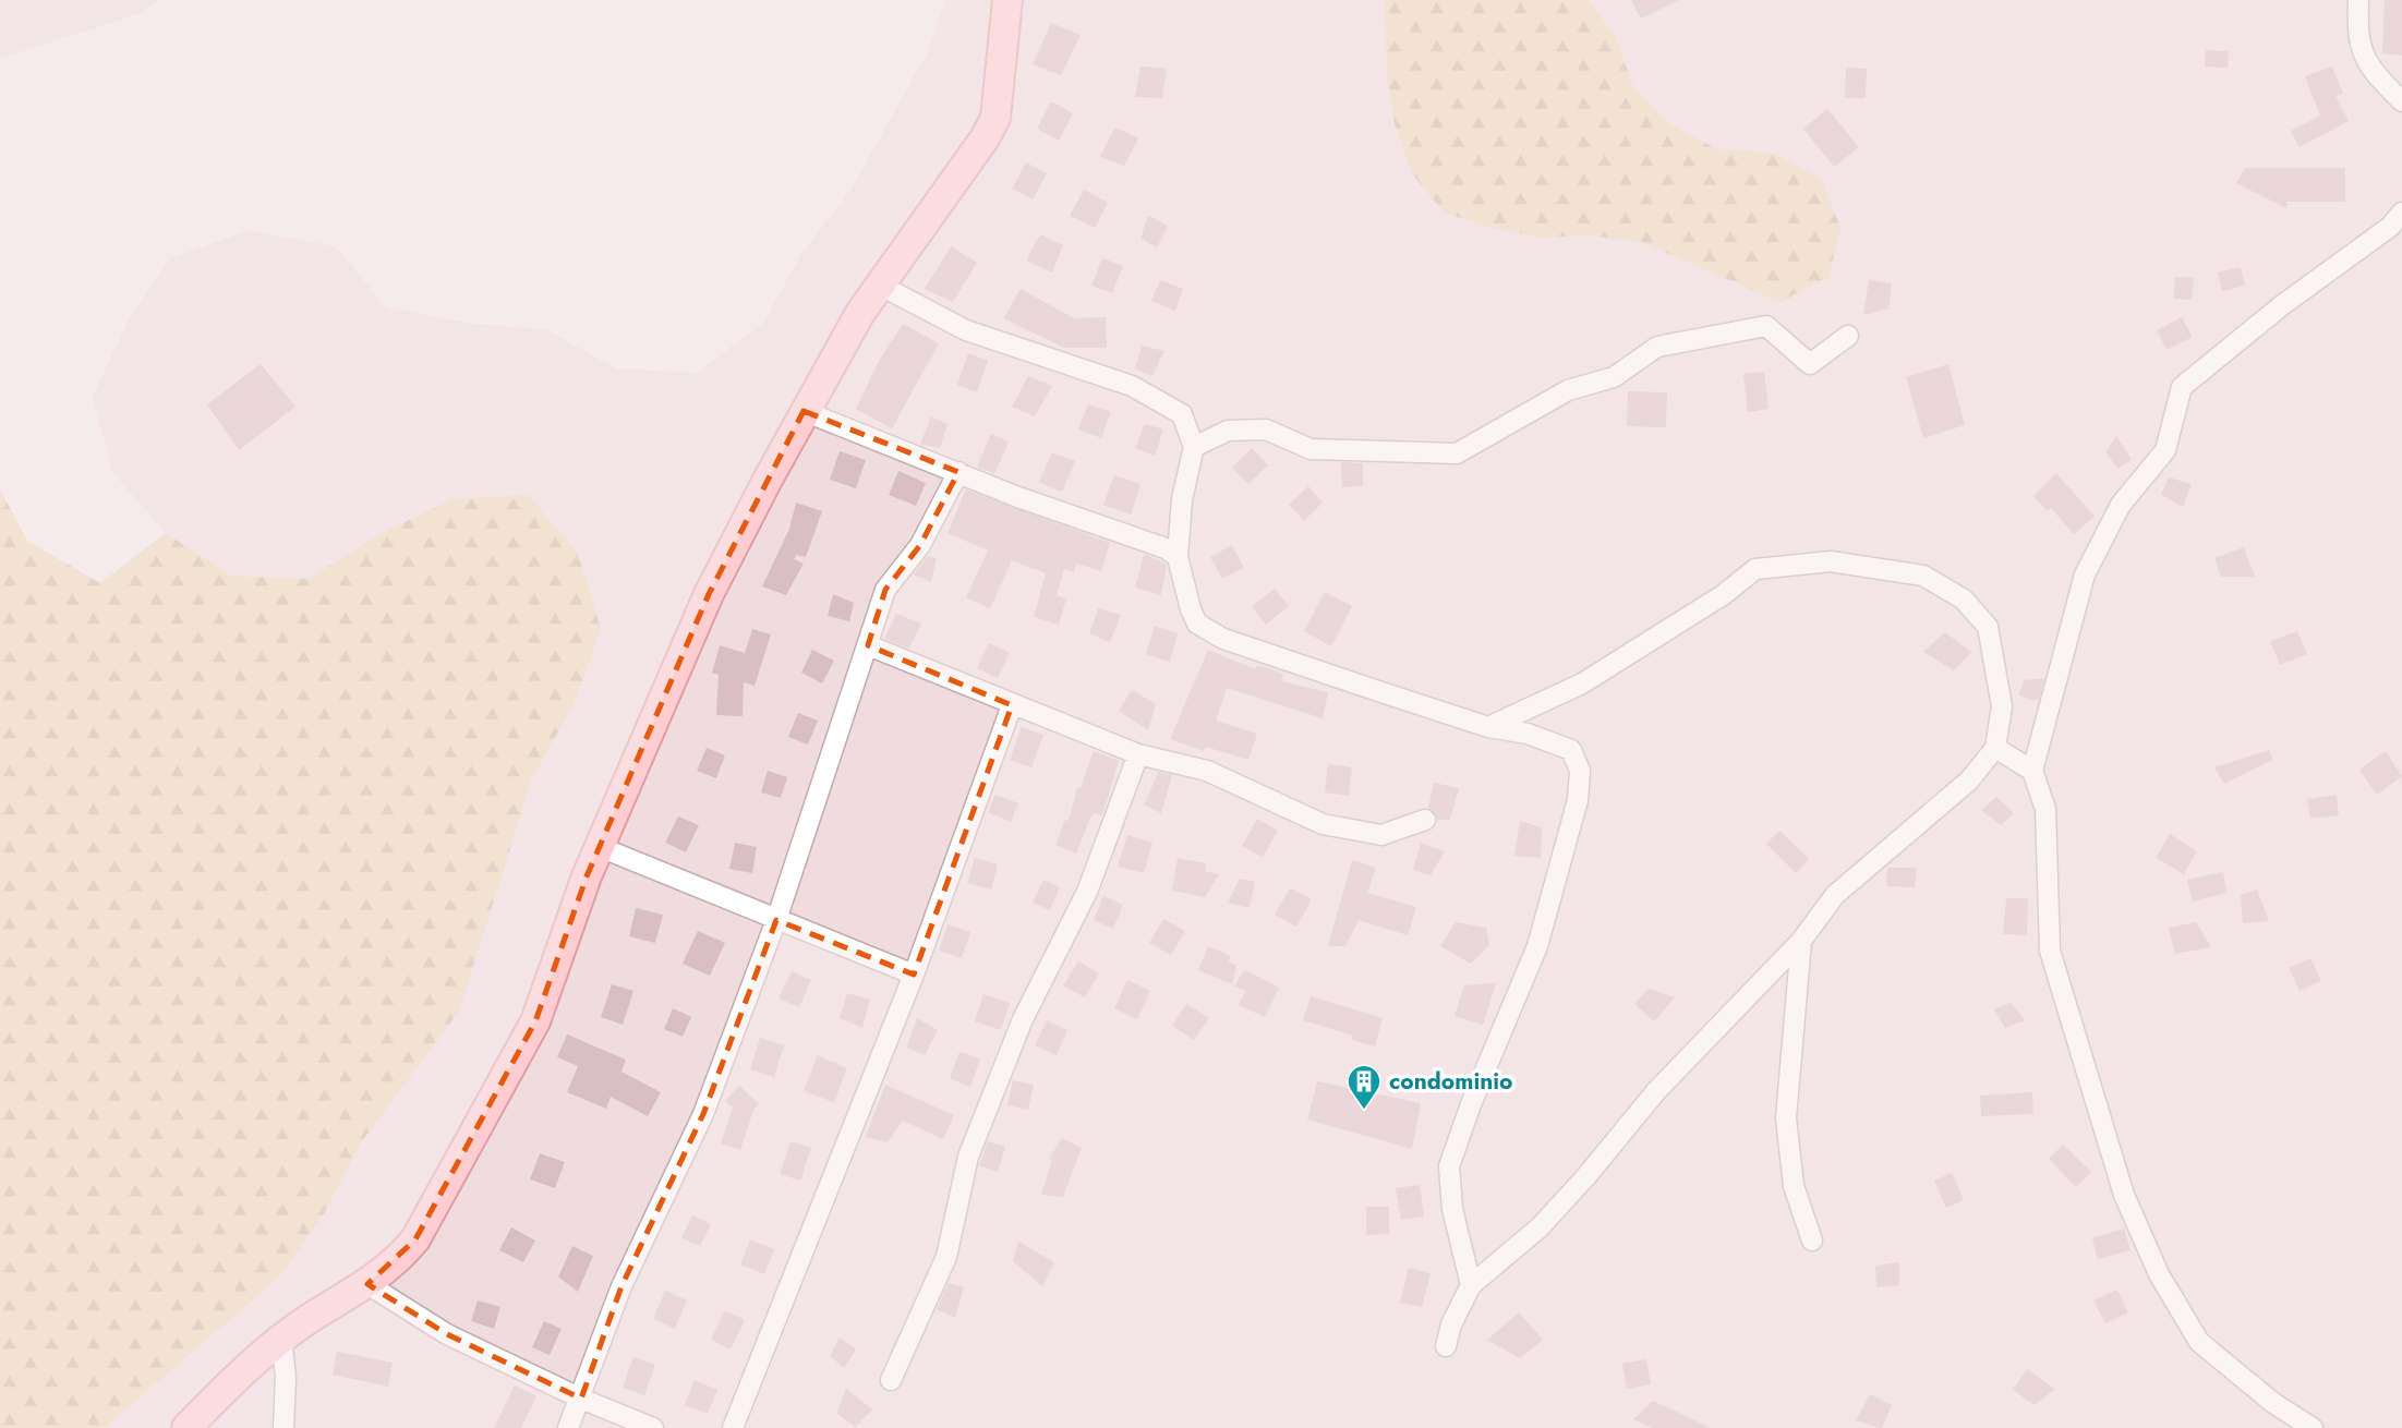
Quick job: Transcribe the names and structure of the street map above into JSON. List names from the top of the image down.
{
  "places": {
    "building": ["condominio"]
  }
}
